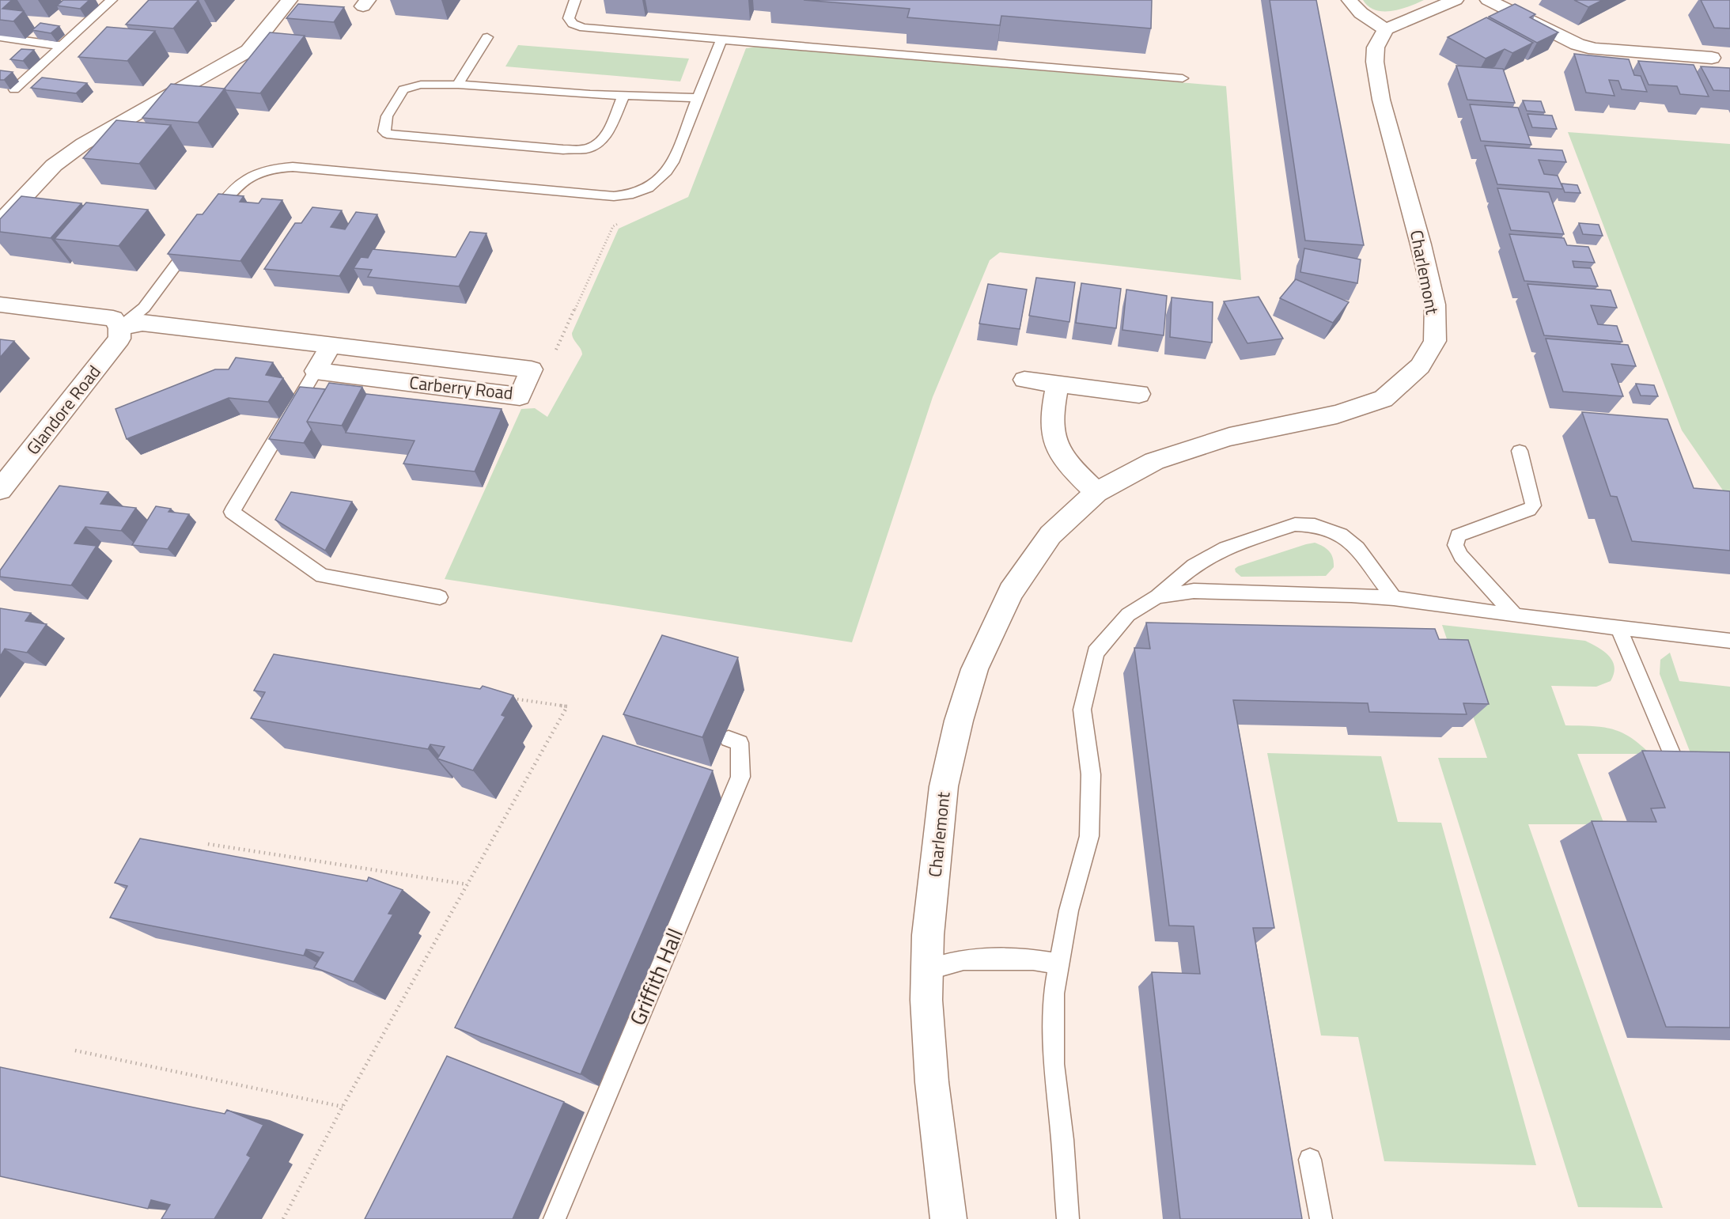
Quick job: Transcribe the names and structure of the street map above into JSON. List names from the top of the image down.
{
  "streets": {
    "street": ["Charlemont", "Carberry Road", "Glandore Road"],
    "lane": ["Griffith Hall"]
  },
  "crossings": [
    ["Carberry Road", "Glandore Road"]
  ]
}
